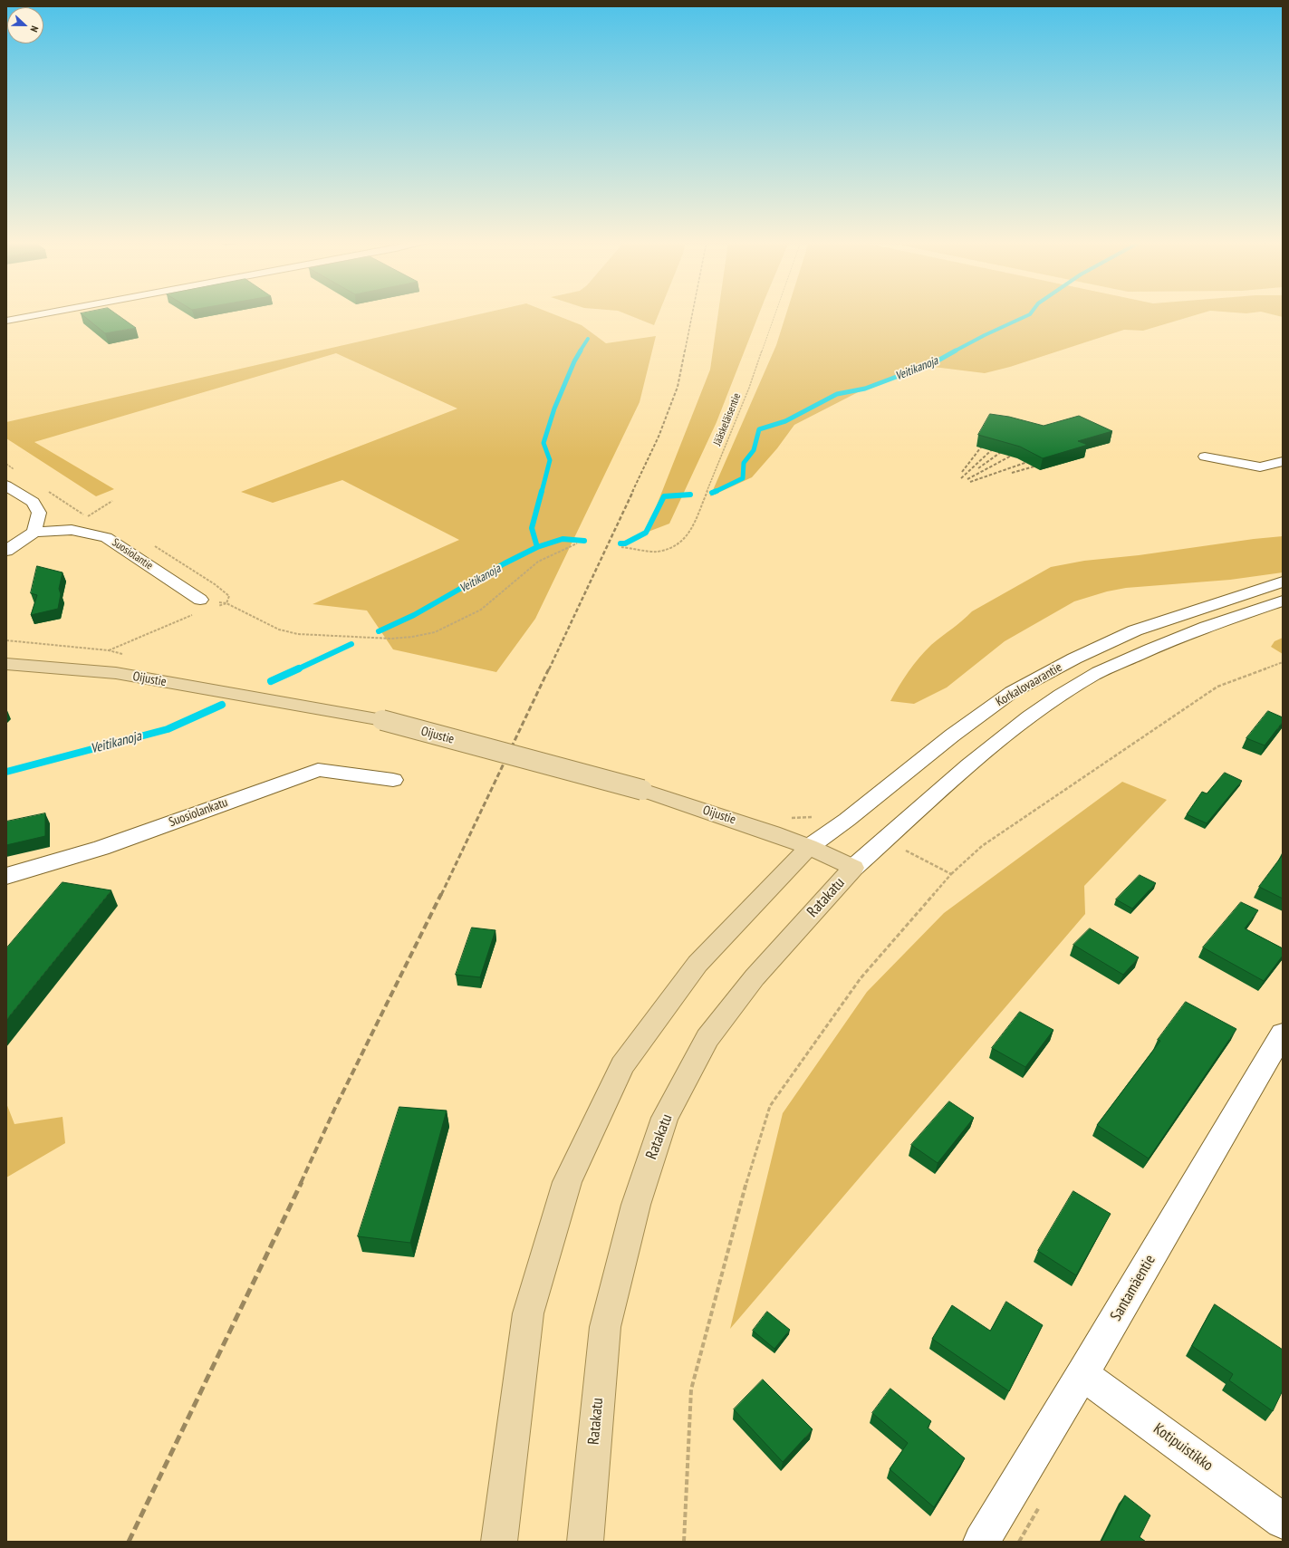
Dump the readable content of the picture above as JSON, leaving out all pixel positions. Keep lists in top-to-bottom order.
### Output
{
  "streets": {
    "main road": ["Oijustie", "Ratakatu"],
    "street": [
      "Suosiolantie",
      "Korkalovaarantie",
      "Suosiolankatu",
      "Santamäentie",
      "Kotipuistikko"
    ],
    "path": ["Jääskeläisentie"]
  },
  "crossings": [
    ["Oijustie", "Korkalovaarantie"],
    ["Oijustie", "Ratakatu"],
    ["Korkalovaarantie", "Ratakatu"],
    ["Santamäentie", "Kotipuistikko"]
  ],
  "water": ["Veitikanoja"],
  "north": "right"
}
